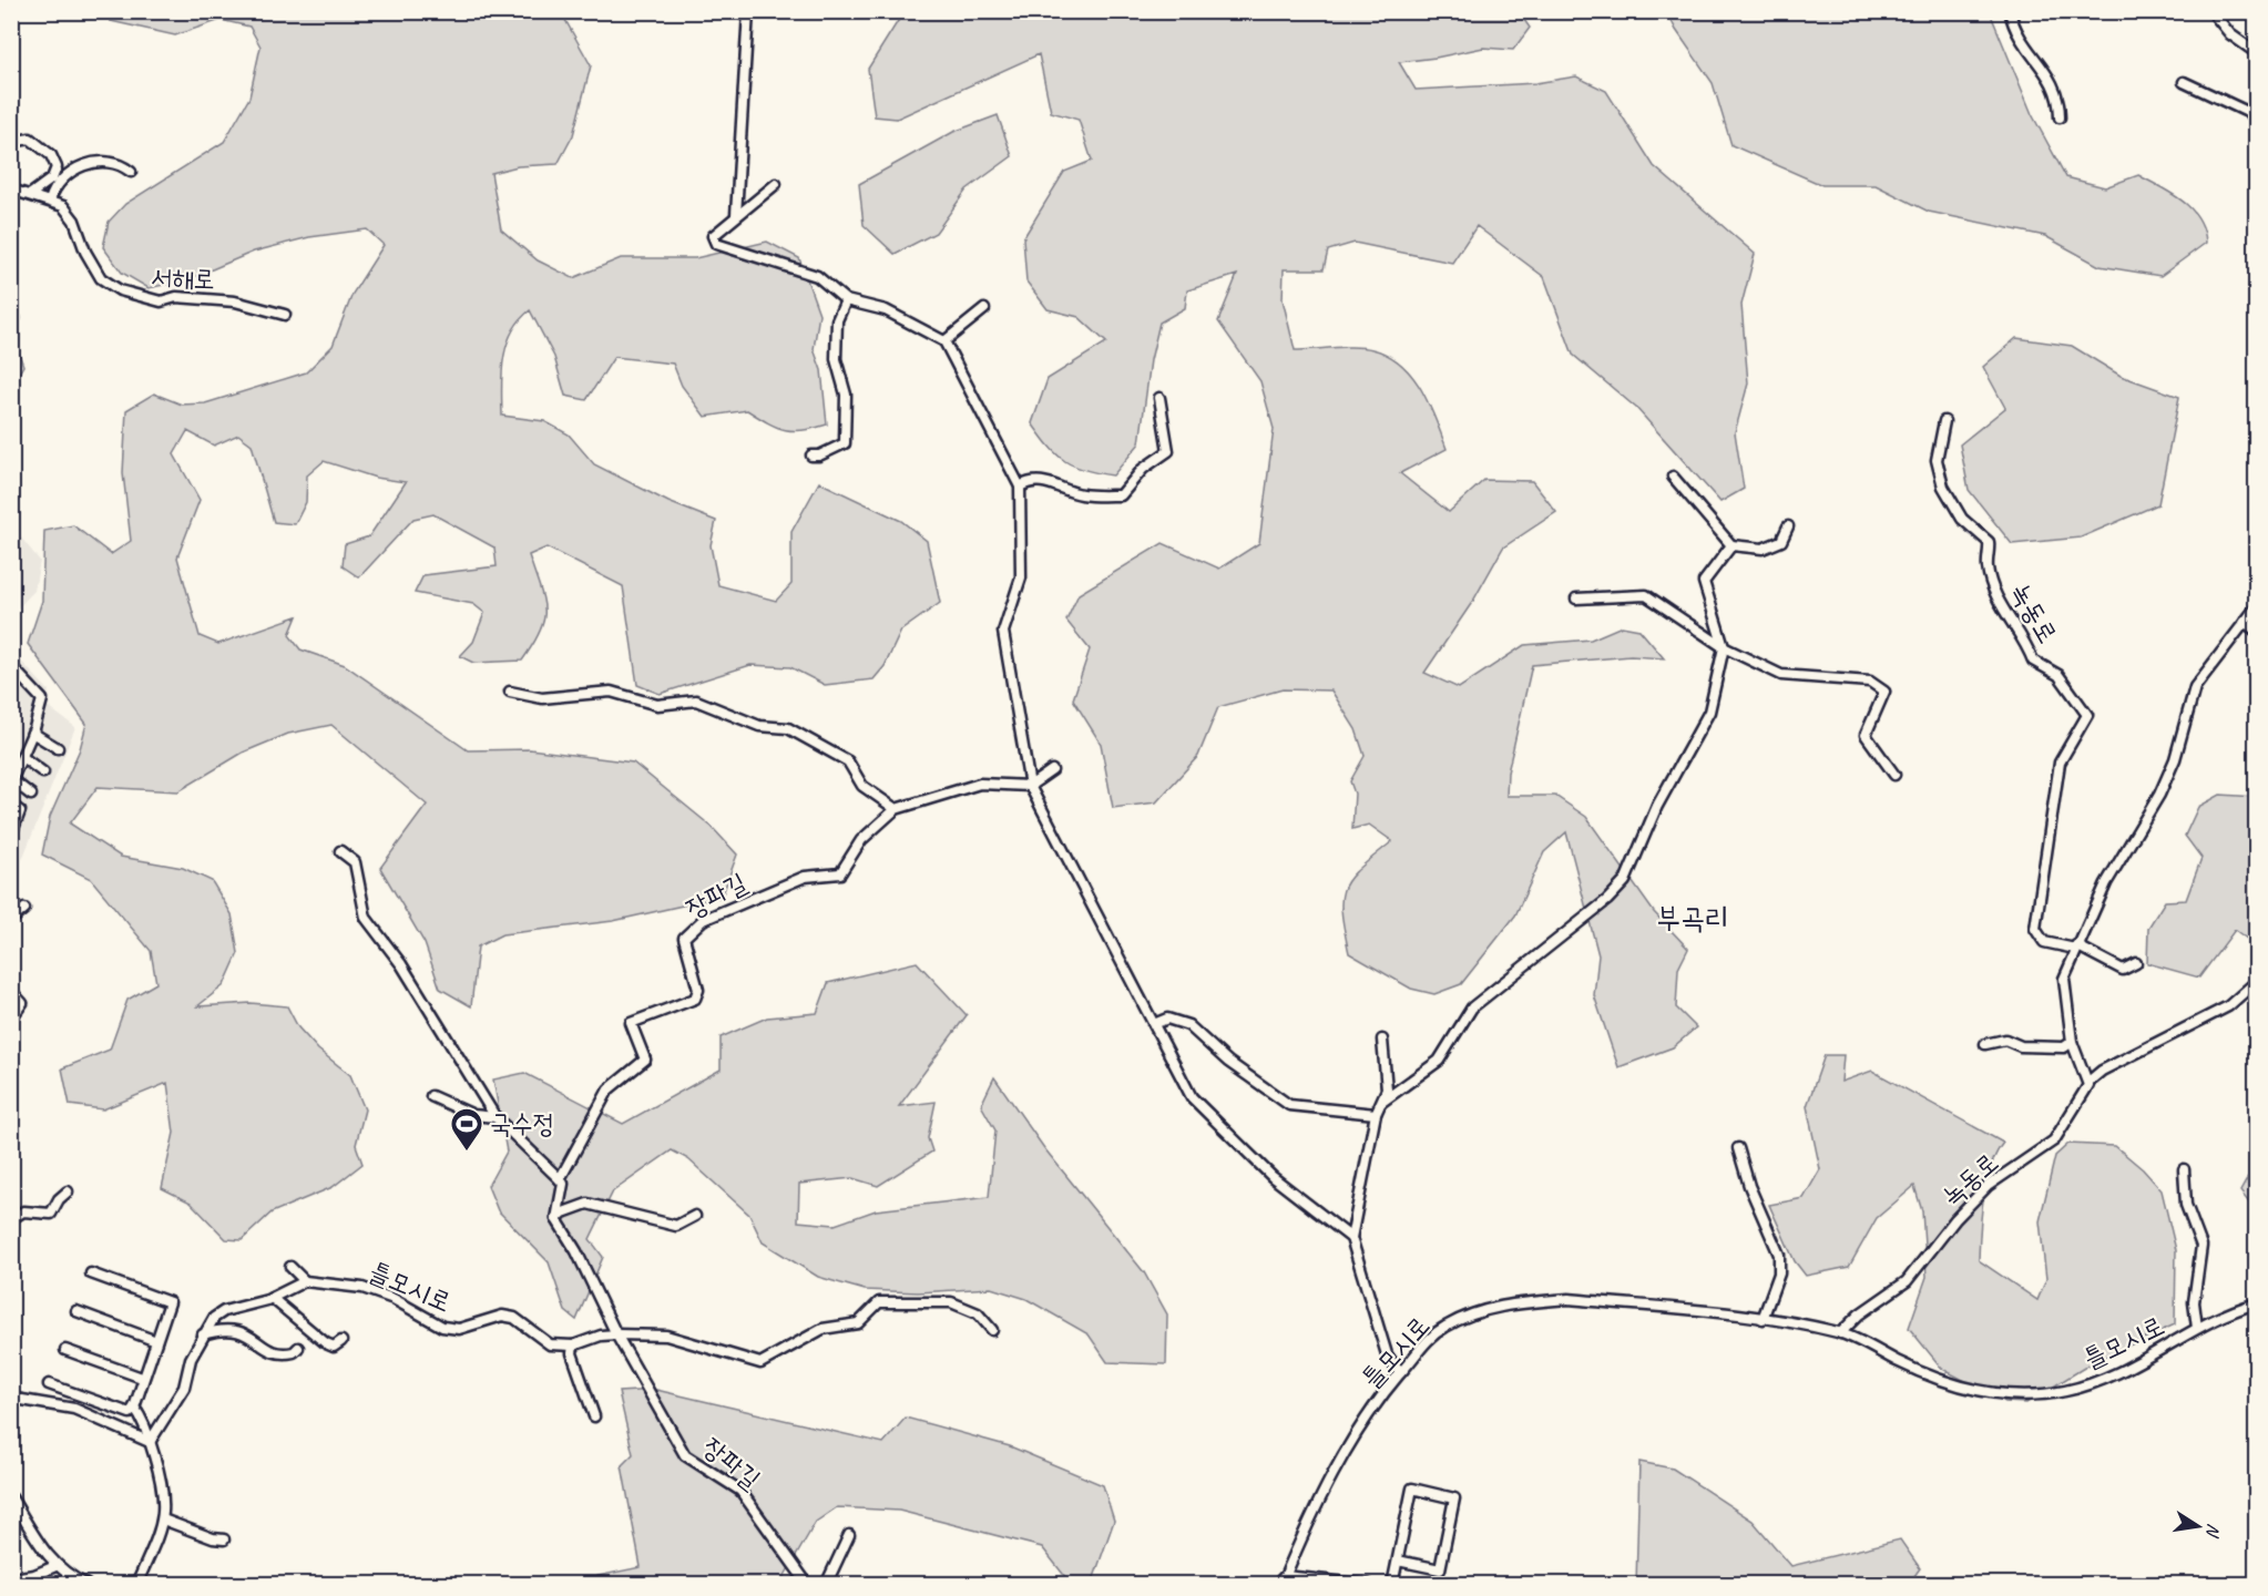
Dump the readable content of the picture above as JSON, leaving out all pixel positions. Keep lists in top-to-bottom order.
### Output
{
  "streets": {
    "street": [
      "서해로",
      "녹동로",
      "장파길",
      "틀모시로"
    ]
  },
  "crossings": [
    ["녹동로", "틀모시로"]
  ],
  "districts": ["부곡리"],
  "places": {
    "sports": ["국수정"]
  },
  "north": "right"
}
